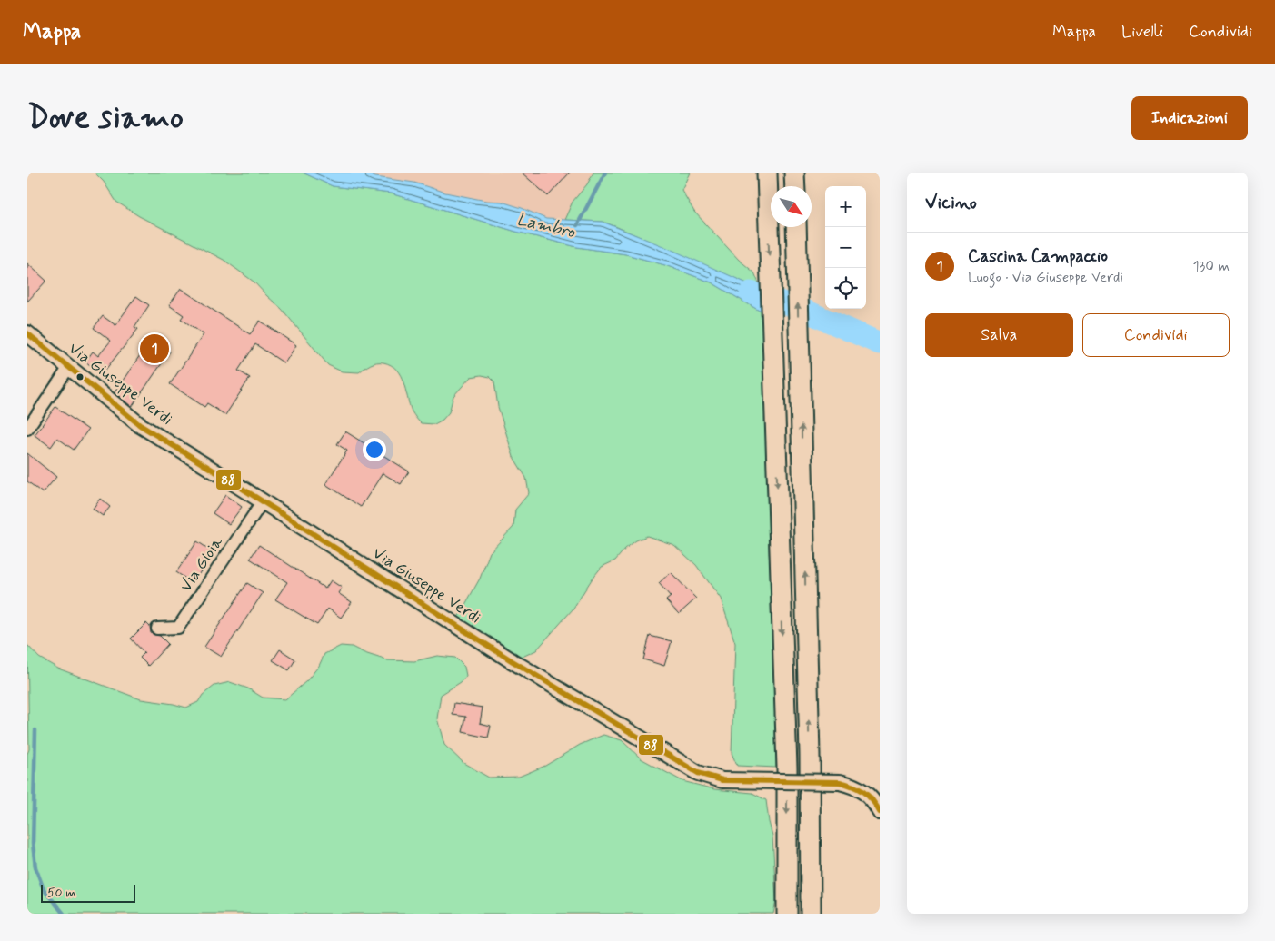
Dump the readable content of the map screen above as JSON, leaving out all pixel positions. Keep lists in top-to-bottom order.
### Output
{
  "streets": {
    "street": ["Via Giuseppe Verdi", "Via Gioia"]
  },
  "crossings": [
    ["Via Giuseppe Verdi", "Via Gioia"]
  ],
  "water": ["Lambro"],
  "lines": ["transit line 88"],
  "scale_bar": "50 m",
  "north": "bottom right",
  "page": {
    "header": "Mappa",
    "nav": ["Mappa", "Livelli", "Condividi"],
    "buttons": [
      "Indicazioni",
      ["Salva", "Condividi"]
    ],
    "title": "Dove siamo",
    "heading": "Vicino",
    "map_buttons": ["+", "−"],
    "list": [
      {
        "mark": "1",
        "name": "Cascina Campaccio",
        "note": "Luogo · Via Giuseppe Verdi",
        "value": "130 m"
      }
    ],
    "pins": "1",
    "scale": "50 m"
  }
}
